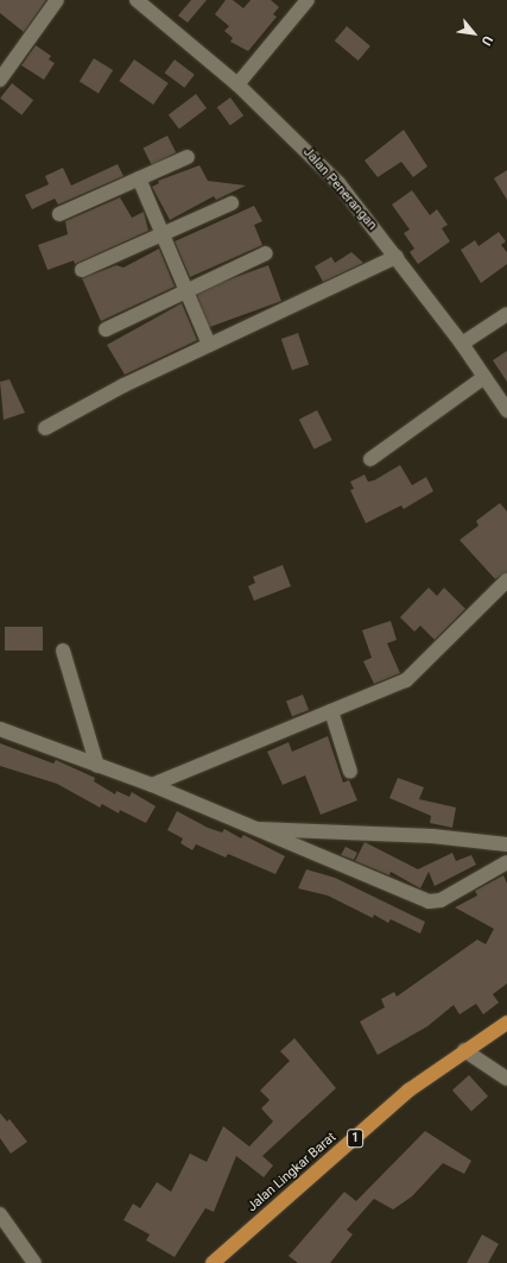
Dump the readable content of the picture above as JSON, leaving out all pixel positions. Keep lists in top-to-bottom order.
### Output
{
  "streets": {
    "highway": ["1", "Jalan Lingkar Barat"],
    "street": ["Jalan Penerangan"]
  },
  "north": "bottom right"
}
